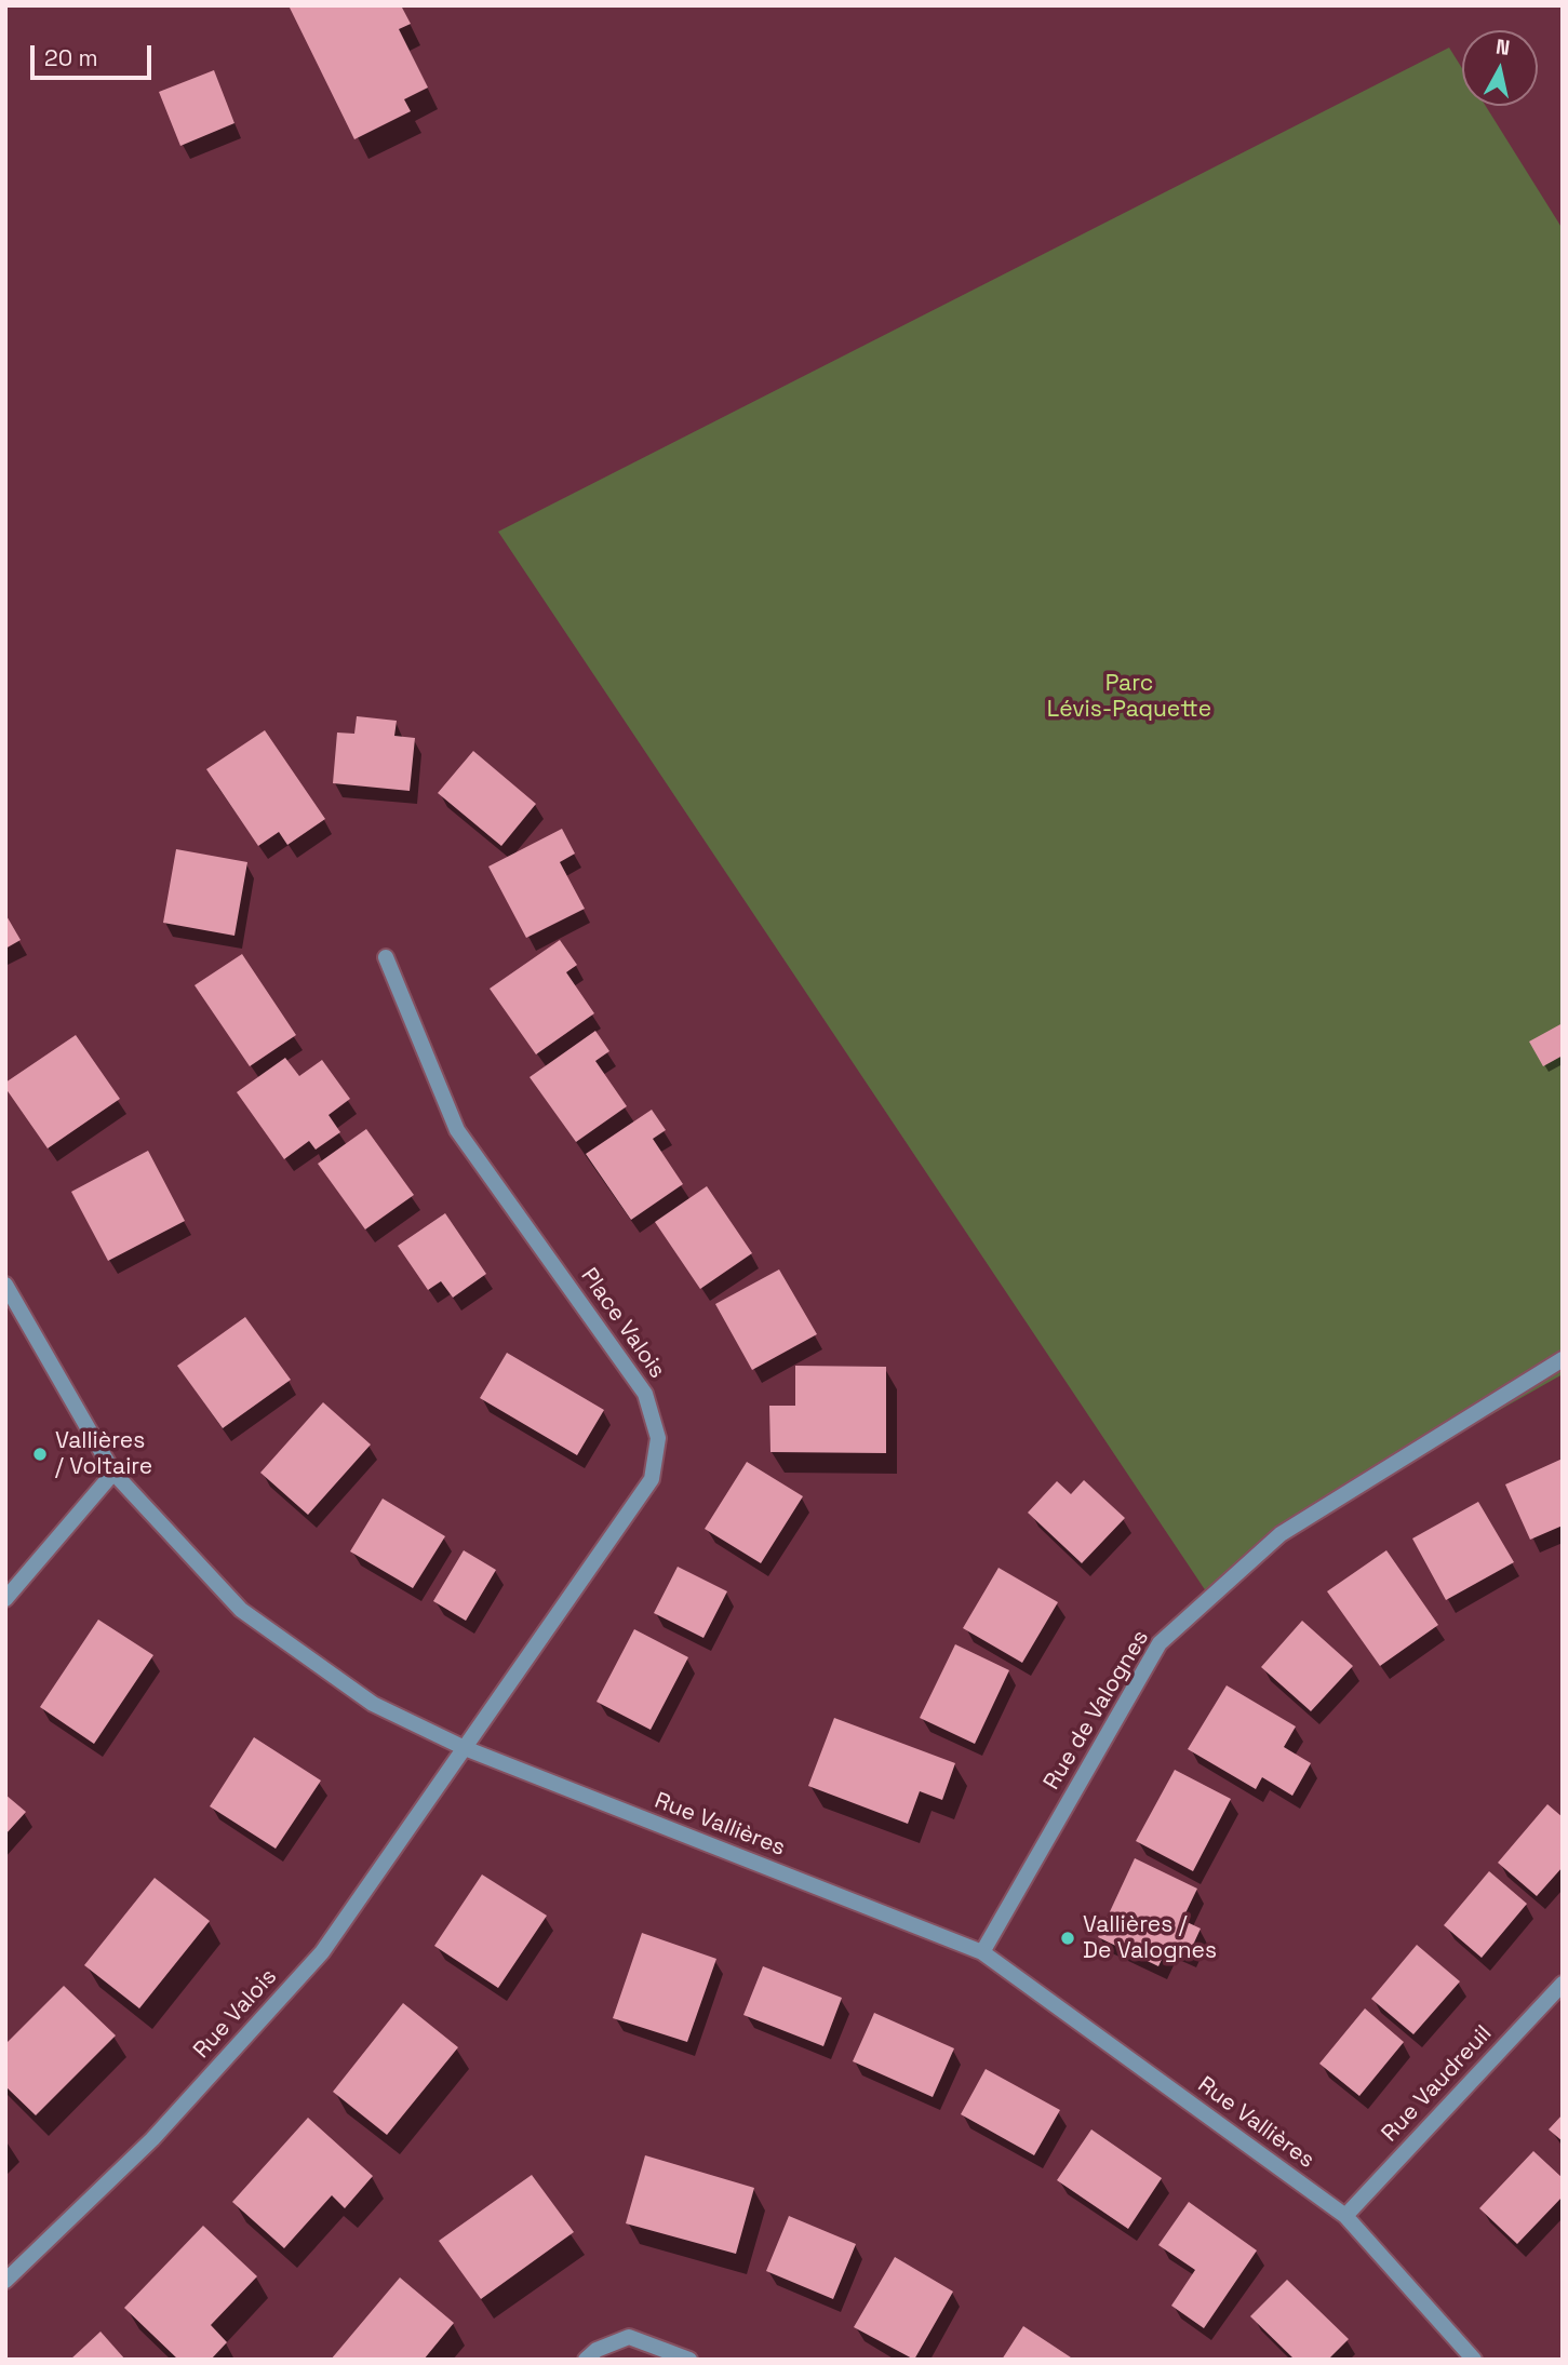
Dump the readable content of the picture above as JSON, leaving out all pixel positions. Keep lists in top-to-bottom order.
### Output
{
  "streets": {
    "street": [
      "Place Valois",
      "Rue de Valognes",
      "Rue Vallières",
      "Rue Valois",
      "Rue Vaudreuil"
    ]
  },
  "crossings": [
    ["Place Valois", "Rue Vallières"],
    ["Place Valois", "Rue Valois"],
    ["Rue de Valognes", "Rue Vallières"],
    ["Rue Vallières", "Rue Valois"],
    ["Rue Vallières", "Rue Vaudreuil"]
  ],
  "parks": ["Parc Lévis-Paquette"],
  "places": ["Vallières / Voltaire", "Vallières / De Valognes"],
  "scale_bar": "20 m",
  "north": "top"
}
